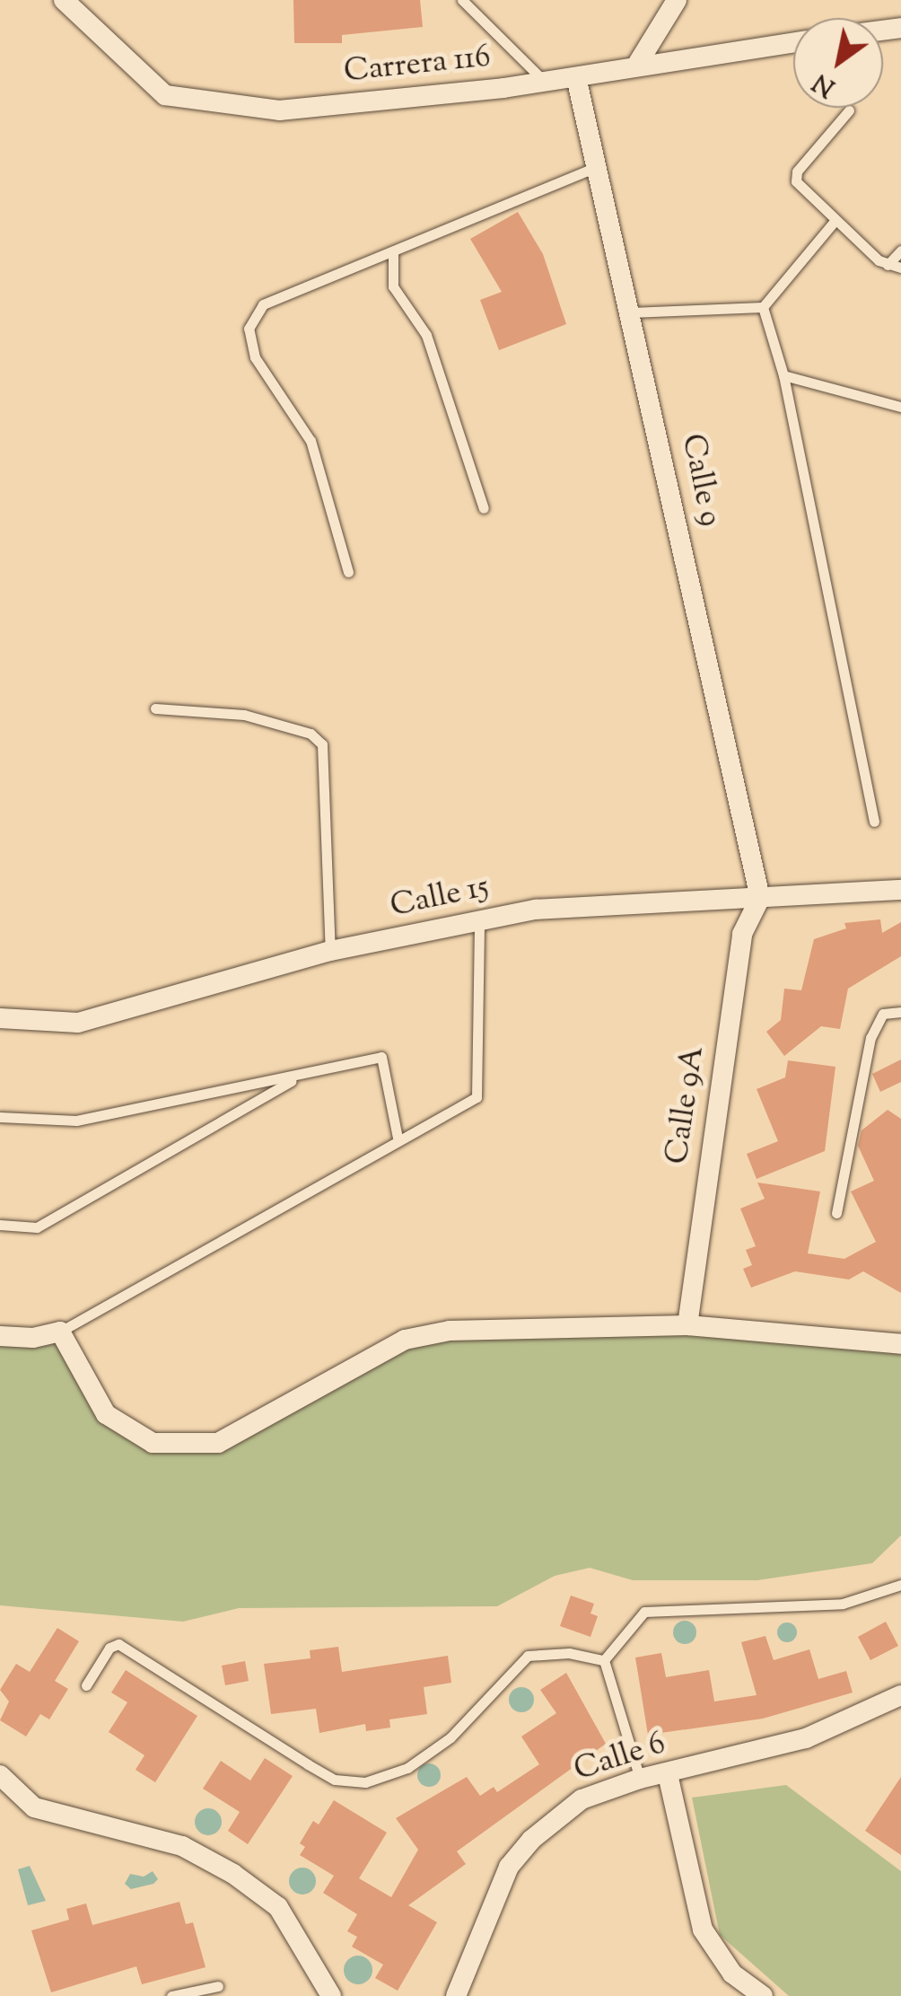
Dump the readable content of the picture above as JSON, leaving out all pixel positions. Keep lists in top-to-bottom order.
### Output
{
  "streets": {
    "street": [
      "Carrera 116",
      "Calle 9",
      "Calle 15",
      "Calle 9A",
      "Calle 6"
    ]
  },
  "crossings": [
    ["Carrera 116", "Calle 9"],
    ["Calle 9", "Calle 15"],
    ["Calle 9", "Calle 9A"],
    ["Calle 15", "Calle 9A"]
  ],
  "north": "bottom left"
}
